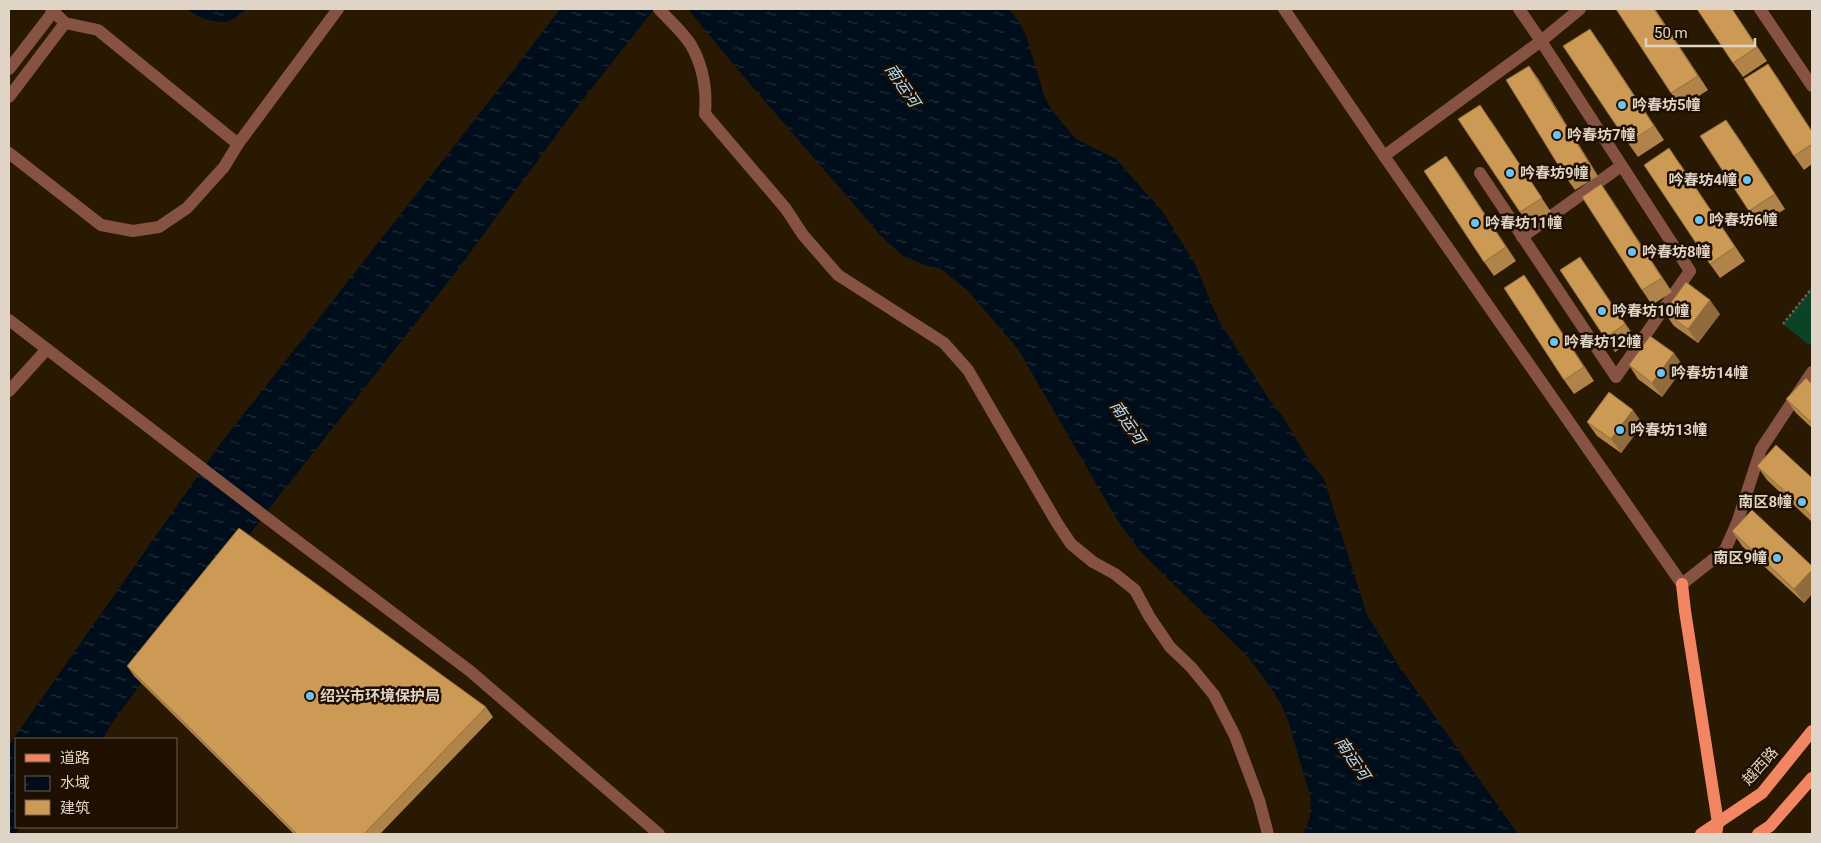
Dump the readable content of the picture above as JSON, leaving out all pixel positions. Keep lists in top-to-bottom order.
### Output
{
  "streets": {
    "main road": ["越西路"]
  },
  "water": ["南运河"],
  "places": [
    "吟春坊5幢",
    "吟春坊7幢",
    "吟春坊9幢",
    "吟春坊4幢",
    "吟春坊6幢",
    "吟春坊11幢",
    "吟春坊8幢",
    "吟春坊10幢",
    "吟春坊12幢",
    "吟春坊14幢",
    "吟春坊13幢",
    "南区8幢",
    "南区9幢",
    "绍兴市环境保护局"
  ],
  "legend": ["道路", "水域", "建筑"],
  "scale_bar": "50 m"
}
